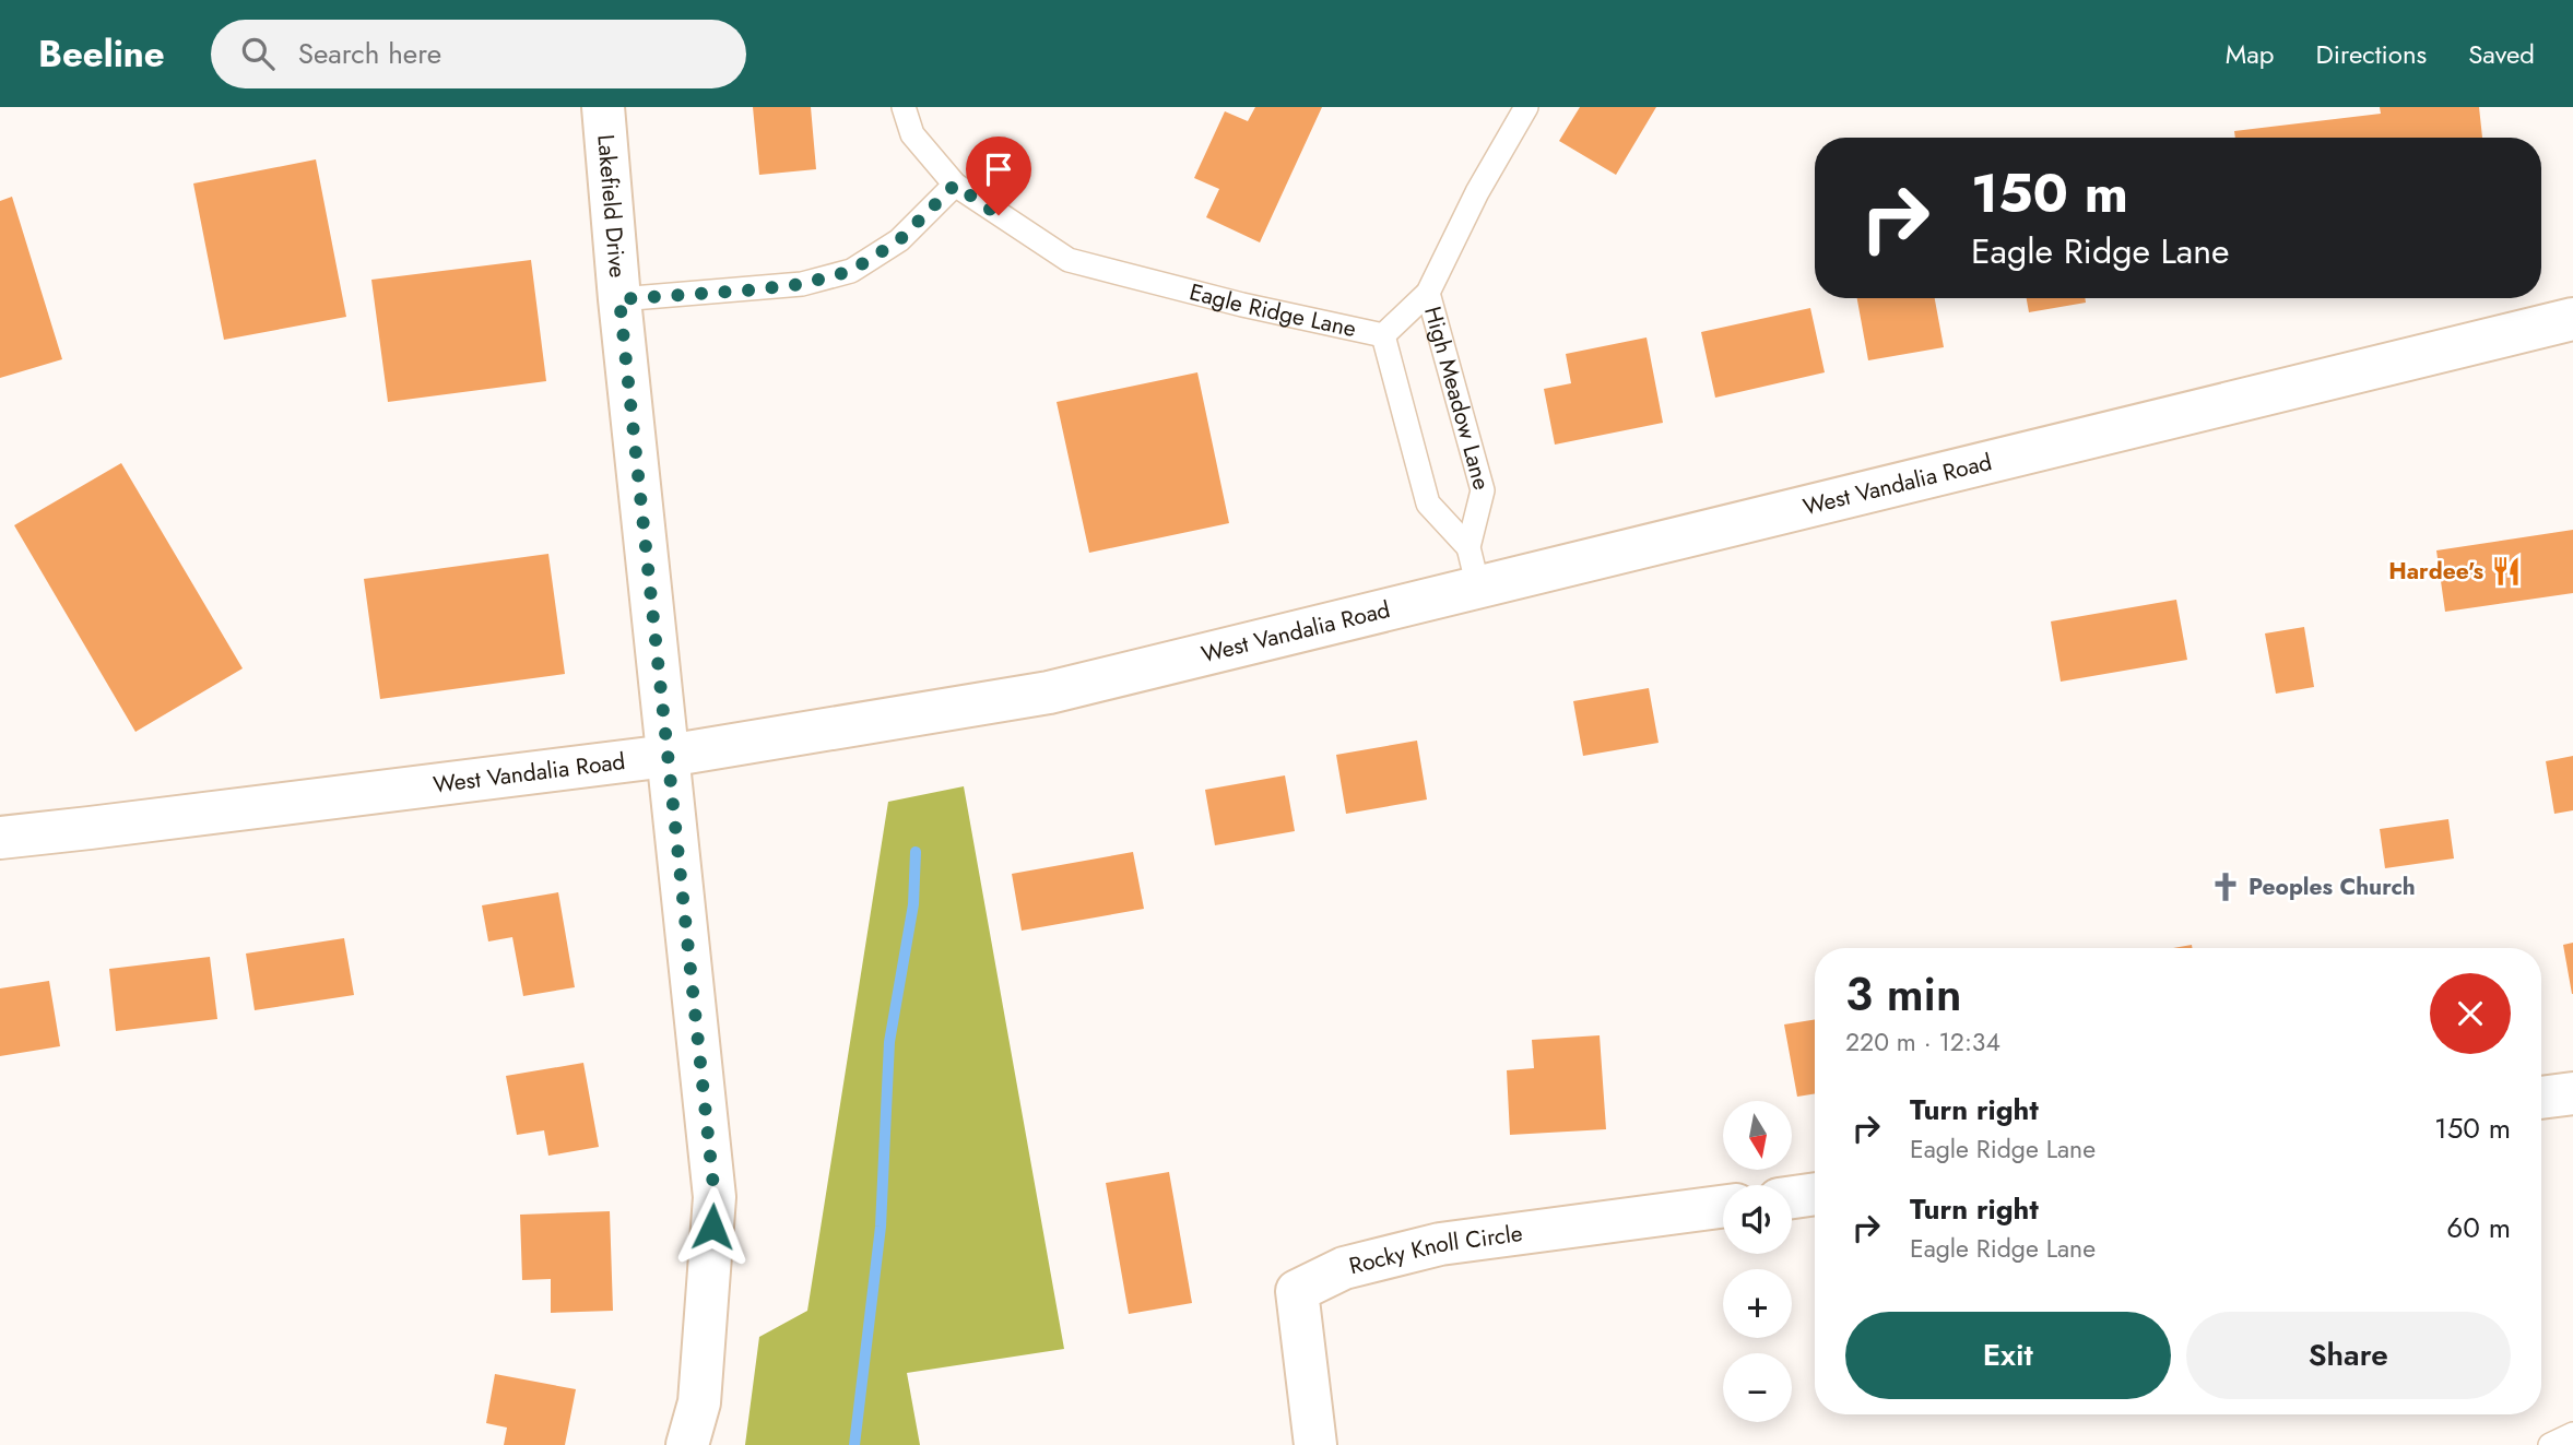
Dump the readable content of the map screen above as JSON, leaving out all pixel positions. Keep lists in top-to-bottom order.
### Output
{
  "streets": {
    "main road": ["Lakefield Drive", "West Vandalia Road", "Rocky Knoll Circle"],
    "lane": ["Eagle Ridge Lane", "High Meadow Lane"]
  },
  "crossings": [
    ["Lakefield Drive", "West Vandalia Road"],
    ["Eagle Ridge Lane", "High Meadow Lane"]
  ],
  "places": {
    "restaurant": ["Hardee's"],
    "church": ["Peoples Church"]
  },
  "north": "bottom",
  "page": {
    "header": "Beeline",
    "search": "Search here",
    "nav": ["Map", "Directions", "Saved"],
    "turn": ["150 m", "Eagle Ridge Lane"],
    "heading": ["3 min", "220 m · 12:34"],
    "list": [
      {
        "name": "Turn right",
        "note": "Eagle Ridge Lane",
        "value": "150 m"
      },
      {
        "name": "Turn right",
        "note": "Eagle Ridge Lane",
        "value": "60 m"
      }
    ],
    "map_buttons": ["+", "−"],
    "buttons": ["Exit", "Share"]
  }
}
